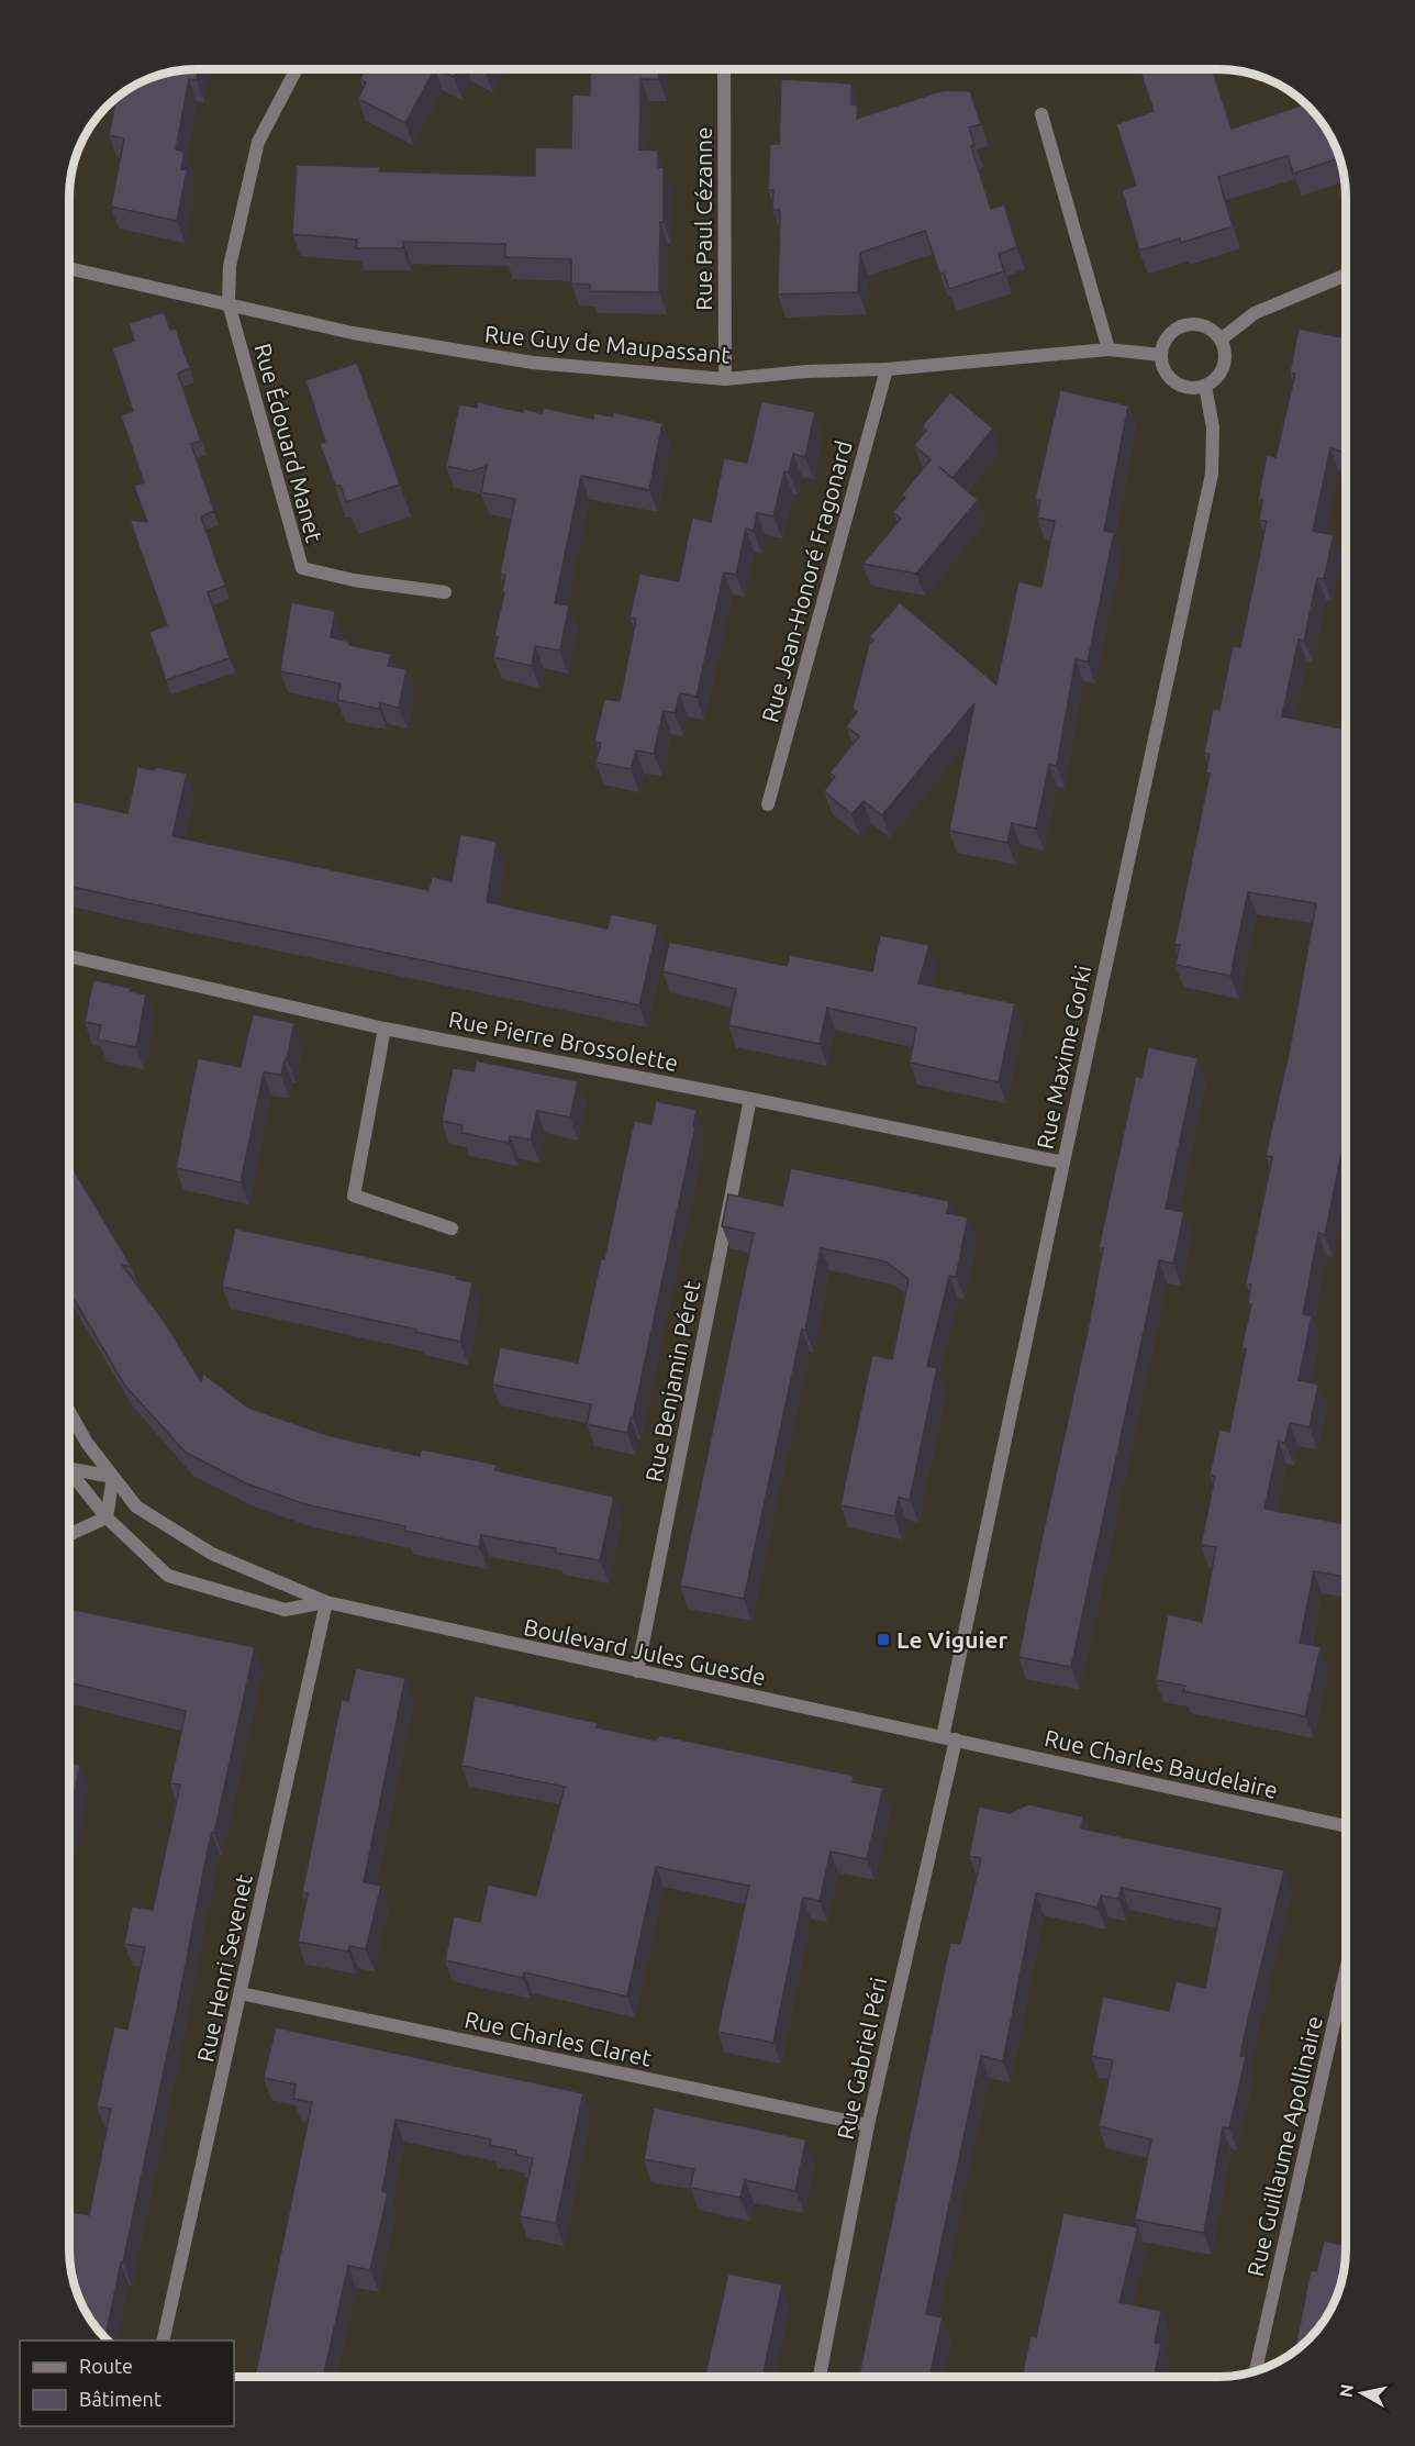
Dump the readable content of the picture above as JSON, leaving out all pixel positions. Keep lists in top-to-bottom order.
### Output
{
  "streets": {
    "street": [
      "Rue Paul Cézanne",
      "Rue Guy de Maupassant",
      "Rue Édouard Manet",
      "Rue Jean-Honoré Fragonard",
      "Rue Pierre Brossolette",
      "Rue Maxime Gorki",
      "Rue Benjamin Péret",
      "Boulevard Jules Guesde",
      "Rue Charles Baudelaire",
      "Rue Henri Sevenet",
      "Rue Charles Claret",
      "Rue Gabriel Péri",
      "Rue Guillaume Apollinaire"
    ]
  },
  "crossings": [
    ["Rue Paul Cézanne", "Rue Guy de Maupassant"],
    ["Rue Guy de Maupassant", "Rue Édouard Manet"],
    ["Rue Guy de Maupassant", "Rue Jean-Honoré Fragonard"],
    ["Rue Guy de Maupassant", "Rue Maxime Gorki"],
    ["Rue Pierre Brossolette", "Rue Maxime Gorki"],
    ["Rue Pierre Brossolette", "Rue Benjamin Péret"],
    ["Rue Maxime Gorki", "Boulevard Jules Guesde"],
    ["Rue Maxime Gorki", "Rue Charles Baudelaire"],
    ["Rue Maxime Gorki", "Rue Gabriel Péri"],
    ["Rue Benjamin Péret", "Boulevard Jules Guesde"],
    ["Boulevard Jules Guesde", "Rue Charles Baudelaire"],
    ["Boulevard Jules Guesde", "Rue Henri Sevenet"],
    ["Boulevard Jules Guesde", "Rue Gabriel Péri"],
    ["Rue Charles Baudelaire", "Rue Gabriel Péri"],
    ["Rue Henri Sevenet", "Rue Charles Claret"],
    ["Rue Charles Claret", "Rue Gabriel Péri"]
  ],
  "places": {
    "transit": ["Le Viguier"]
  },
  "legend": ["Route", "Bâtiment"],
  "north": "left"
}
